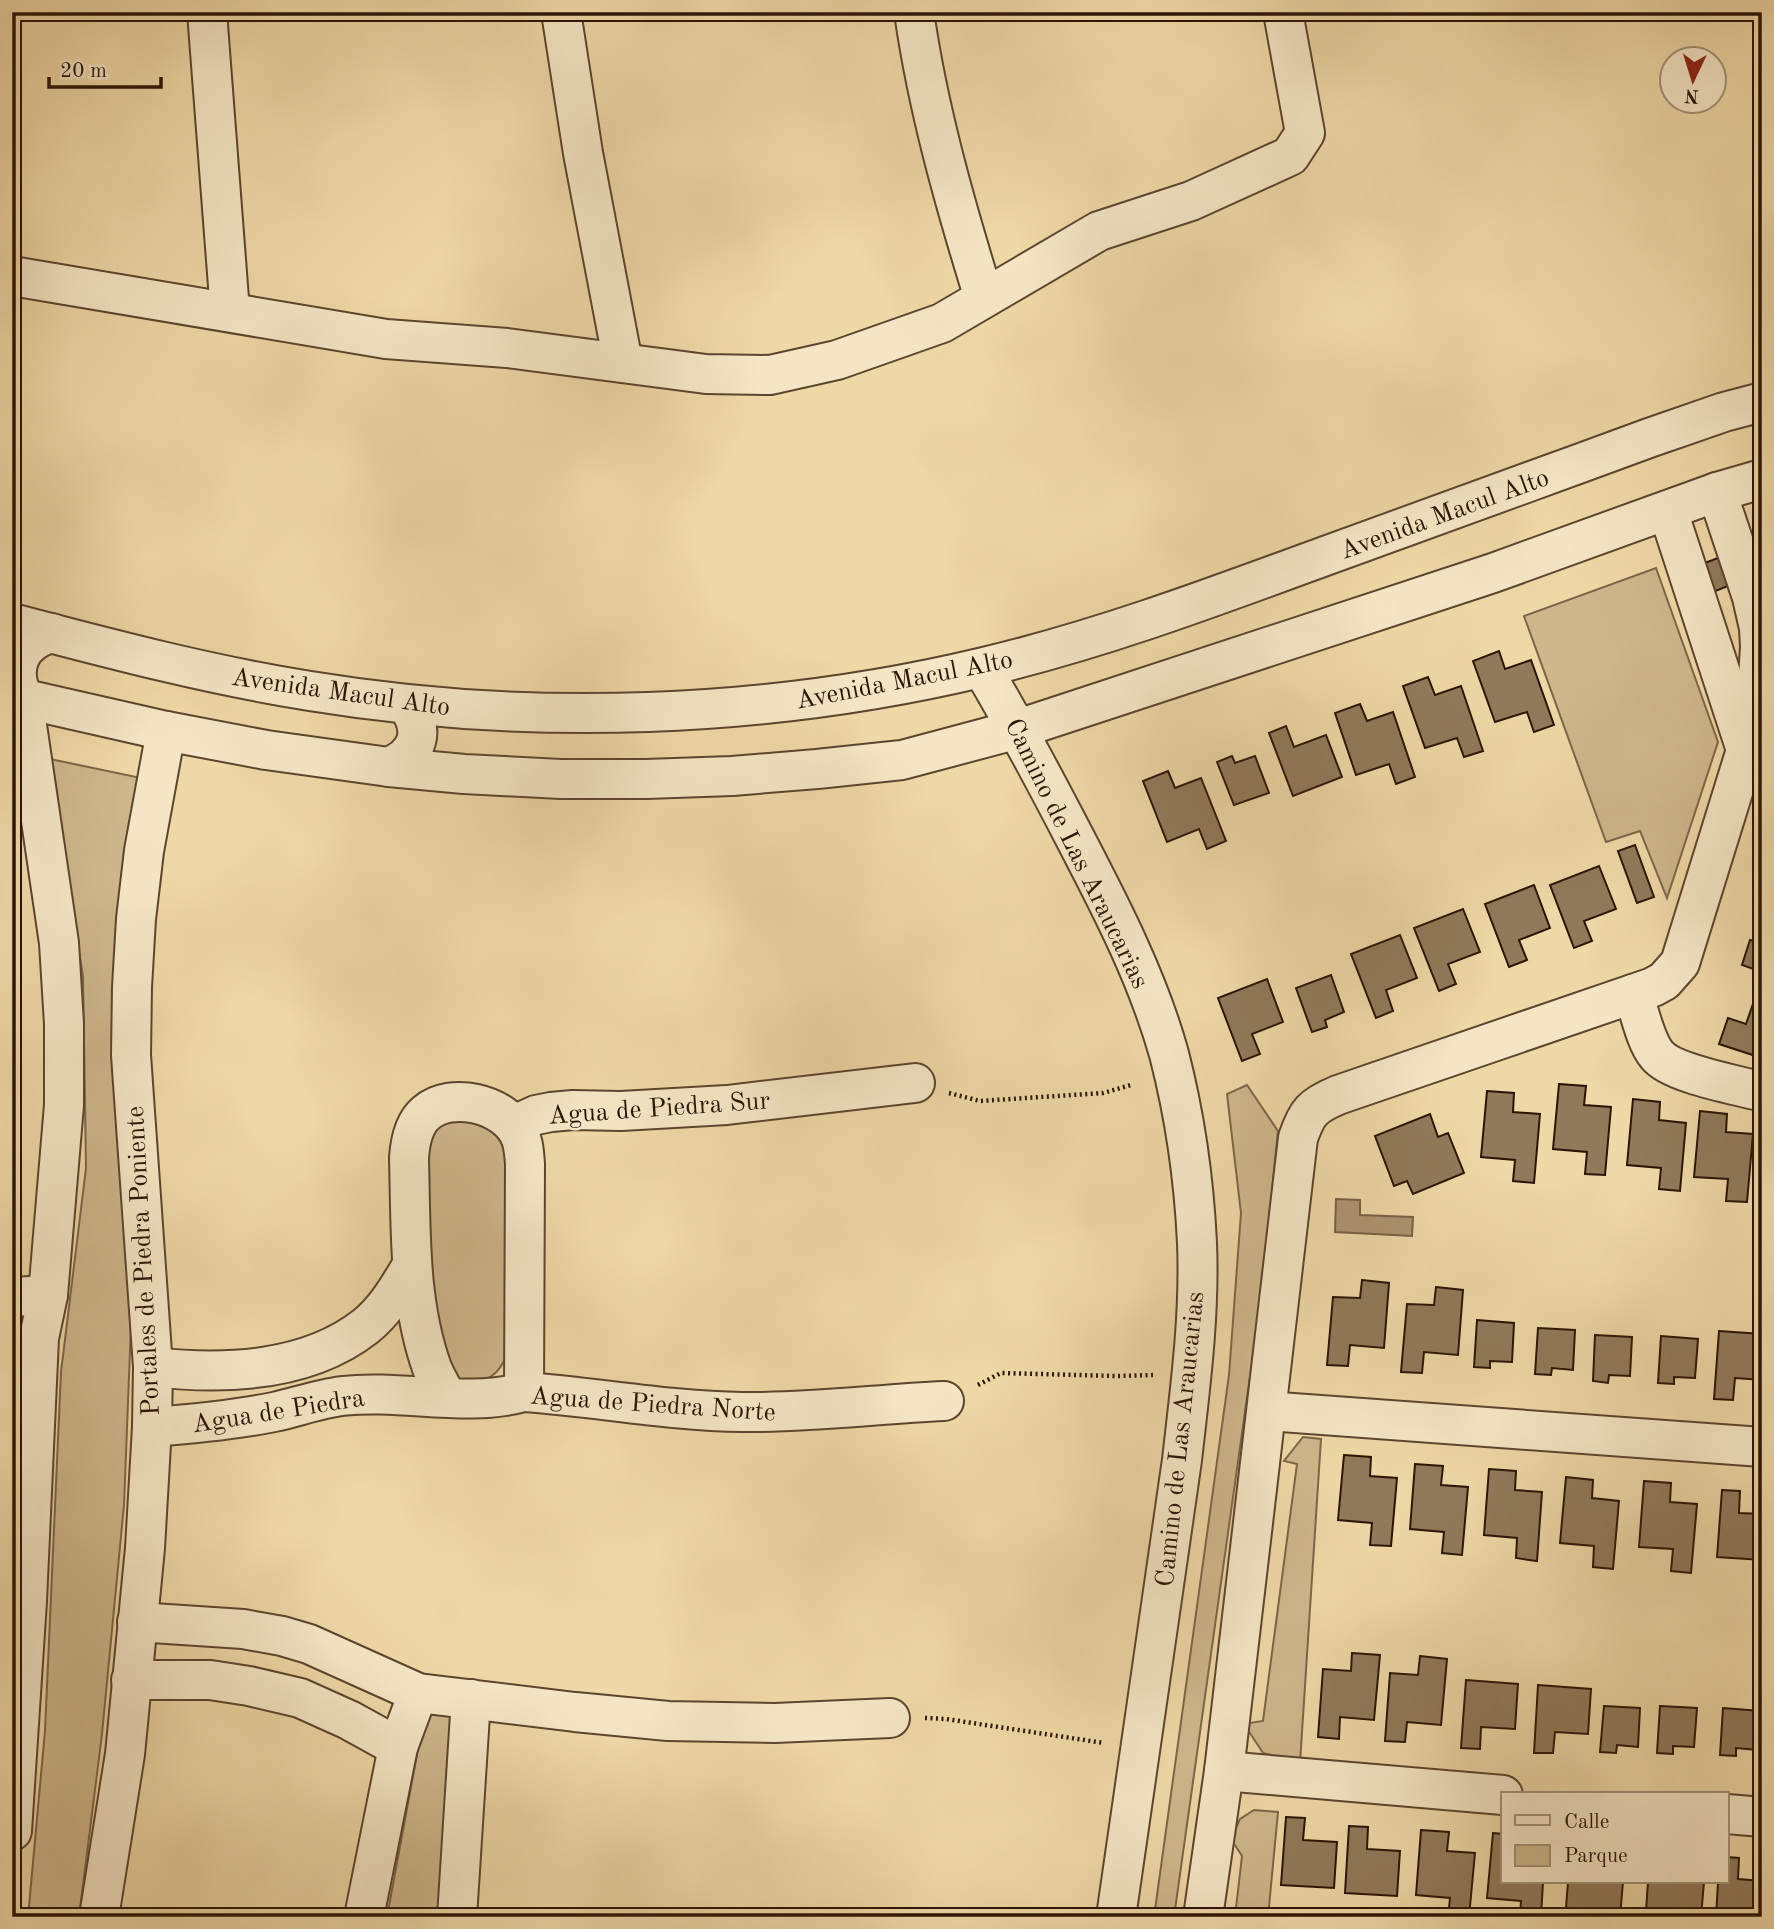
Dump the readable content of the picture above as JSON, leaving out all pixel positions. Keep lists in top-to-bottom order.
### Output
{
  "streets": {
    "street": [
      "Avenida Macul Alto",
      "Camino de Las Araucarias",
      "Agua de Piedra Sur",
      "Portales de Piedra Poniente",
      "Agua de Piedra Norte",
      "Agua de Piedra"
    ]
  },
  "crossings": [
    ["Avenida Macul Alto", "Camino de Las Araucarias"],
    ["Agua de Piedra Sur", "Agua de Piedra"],
    ["Portales de Piedra Poniente", "Agua de Piedra"],
    ["Agua de Piedra Norte", "Agua de Piedra"]
  ],
  "legend": ["Calle", "Parque"],
  "scale_bar": "20 m",
  "north": "bottom"
}
